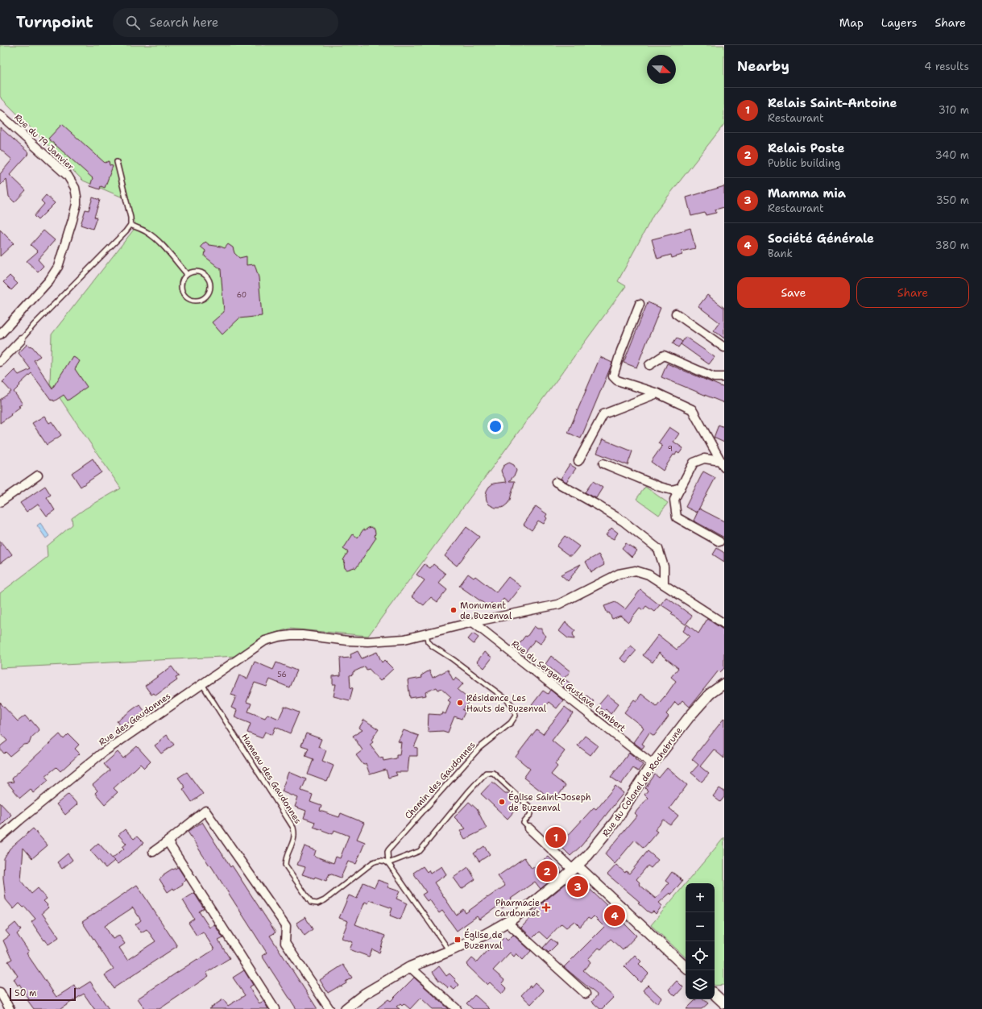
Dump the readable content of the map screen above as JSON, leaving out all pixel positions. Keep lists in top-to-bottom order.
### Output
{
  "streets": {
    "street": [
      "Rue du 19 Janvier",
      "Rue du Sergent Gustave Lambert",
      "Rue des Gaudonnes",
      "Rue du Colonel de Rochebrune"
    ],
    "lane": ["Hameau des Gaudonnes", "Chemin des Gaudonnes"]
  },
  "crossings": [
    ["Rue du Sergent Gustave Lambert", "Rue des Gaudonnes"],
    ["Rue du Sergent Gustave Lambert", "Rue du Colonel de Rochebrune"],
    ["Rue des Gaudonnes", "Hameau des Gaudonnes"],
    ["Rue des Gaudonnes", "Chemin des Gaudonnes"],
    ["Hameau des Gaudonnes", "Chemin des Gaudonnes"]
  ],
  "places": {
    "other": ["Monument de Buzenval", "Résidence Les Hauts de Buzenval", "Église Saint-Joseph de Buzenval"],
    "health": ["Pharmacie Cardonnet"],
    "transit": ["Église de Buzenval"]
  },
  "house_numbers": ["60", "9", "56"],
  "scale_bar": "50 m",
  "north": "right",
  "page": {
    "header": "Turnpoint",
    "search": "Search here",
    "nav": ["Map", "Layers", "Share"],
    "heading": ["Nearby", "4 results"],
    "list": [
      {
        "mark": "1",
        "name": "Relais Saint-Antoine",
        "note": "Restaurant",
        "value": "310 m"
      },
      {
        "mark": "2",
        "name": "Relais Poste",
        "note": "Public building",
        "value": "340 m"
      },
      {
        "mark": "3",
        "name": "Mamma mia",
        "note": "Restaurant",
        "value": "350 m"
      },
      {
        "mark": "4",
        "name": "Société Générale",
        "note": "Bank",
        "value": "380 m"
      }
    ],
    "buttons": ["Save", "Share"],
    "pins": [
      "1",
      "2",
      "3",
      "4"
    ],
    "map_buttons": ["+", "−"],
    "scale": "50 m"
  }
}
